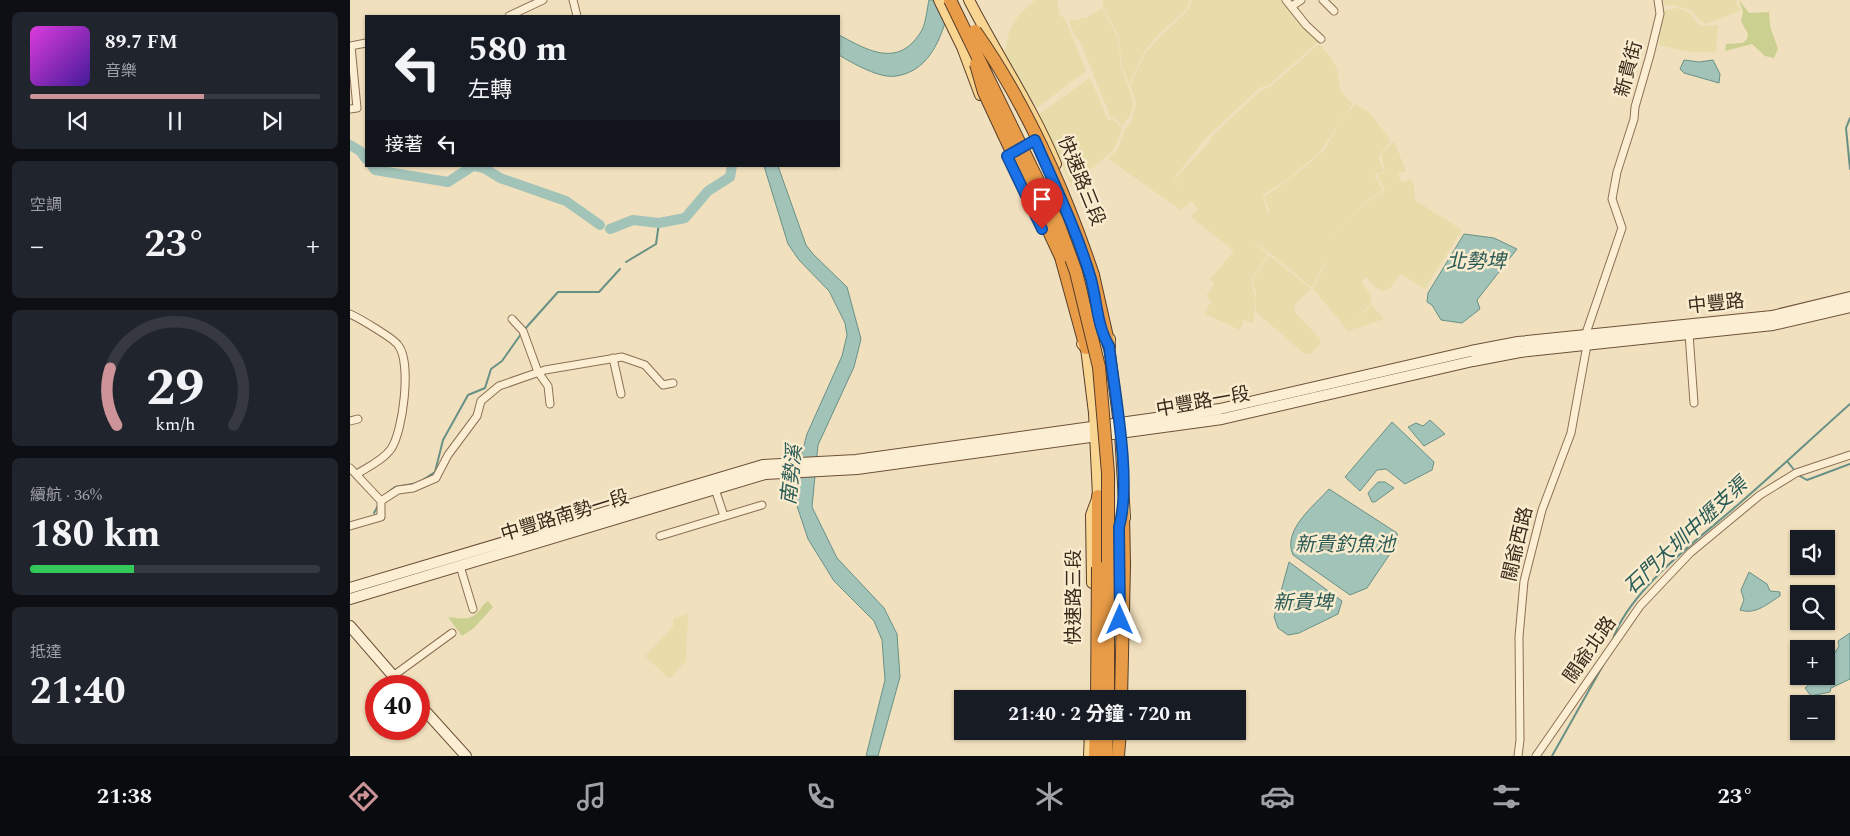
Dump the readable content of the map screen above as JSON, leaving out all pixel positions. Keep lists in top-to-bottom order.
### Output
{
  "streets": {
    "main road": [
      "快速路三段",
      "中豐路",
      "中豐路一段",
      "中豐路南勢一段"
    ],
    "street": ["新貴街", "關爺西路", "關爺北路"]
  },
  "crossings": [
    ["新貴街", "關爺西路"],
    ["快速路三段", "中豐路一段"],
    ["中豐路", "中豐路一段"],
    ["中豐路", "關爺西路"],
    ["中豐路一段", "中豐路南勢一段"],
    ["中豐路一段", "關爺西路"]
  ],
  "water": [
    "北勢埤",
    "南勢溪",
    "石門大圳中壢支渠",
    "新貴釣魚池",
    "新貴埤"
  ],
  "page": {
    "turn": ["580 m", "左轉"],
    "song": ["89.7 FM", "音樂"],
    "then": "接著",
    "tile": [
      "空調",
      ["續航 · 36%", "180 km"],
      ["抵達", "21:40"]
    ],
    "heat": ["−", "23°", "+"],
    "map_buttons": ["+", "−"],
    "limit": "40",
    "trip": "21:40 · 2 分鐘 · 720 m",
    "tabs": ["21:38", "23°"],
    "gauge": ["29", "km/h"]
  }
}
